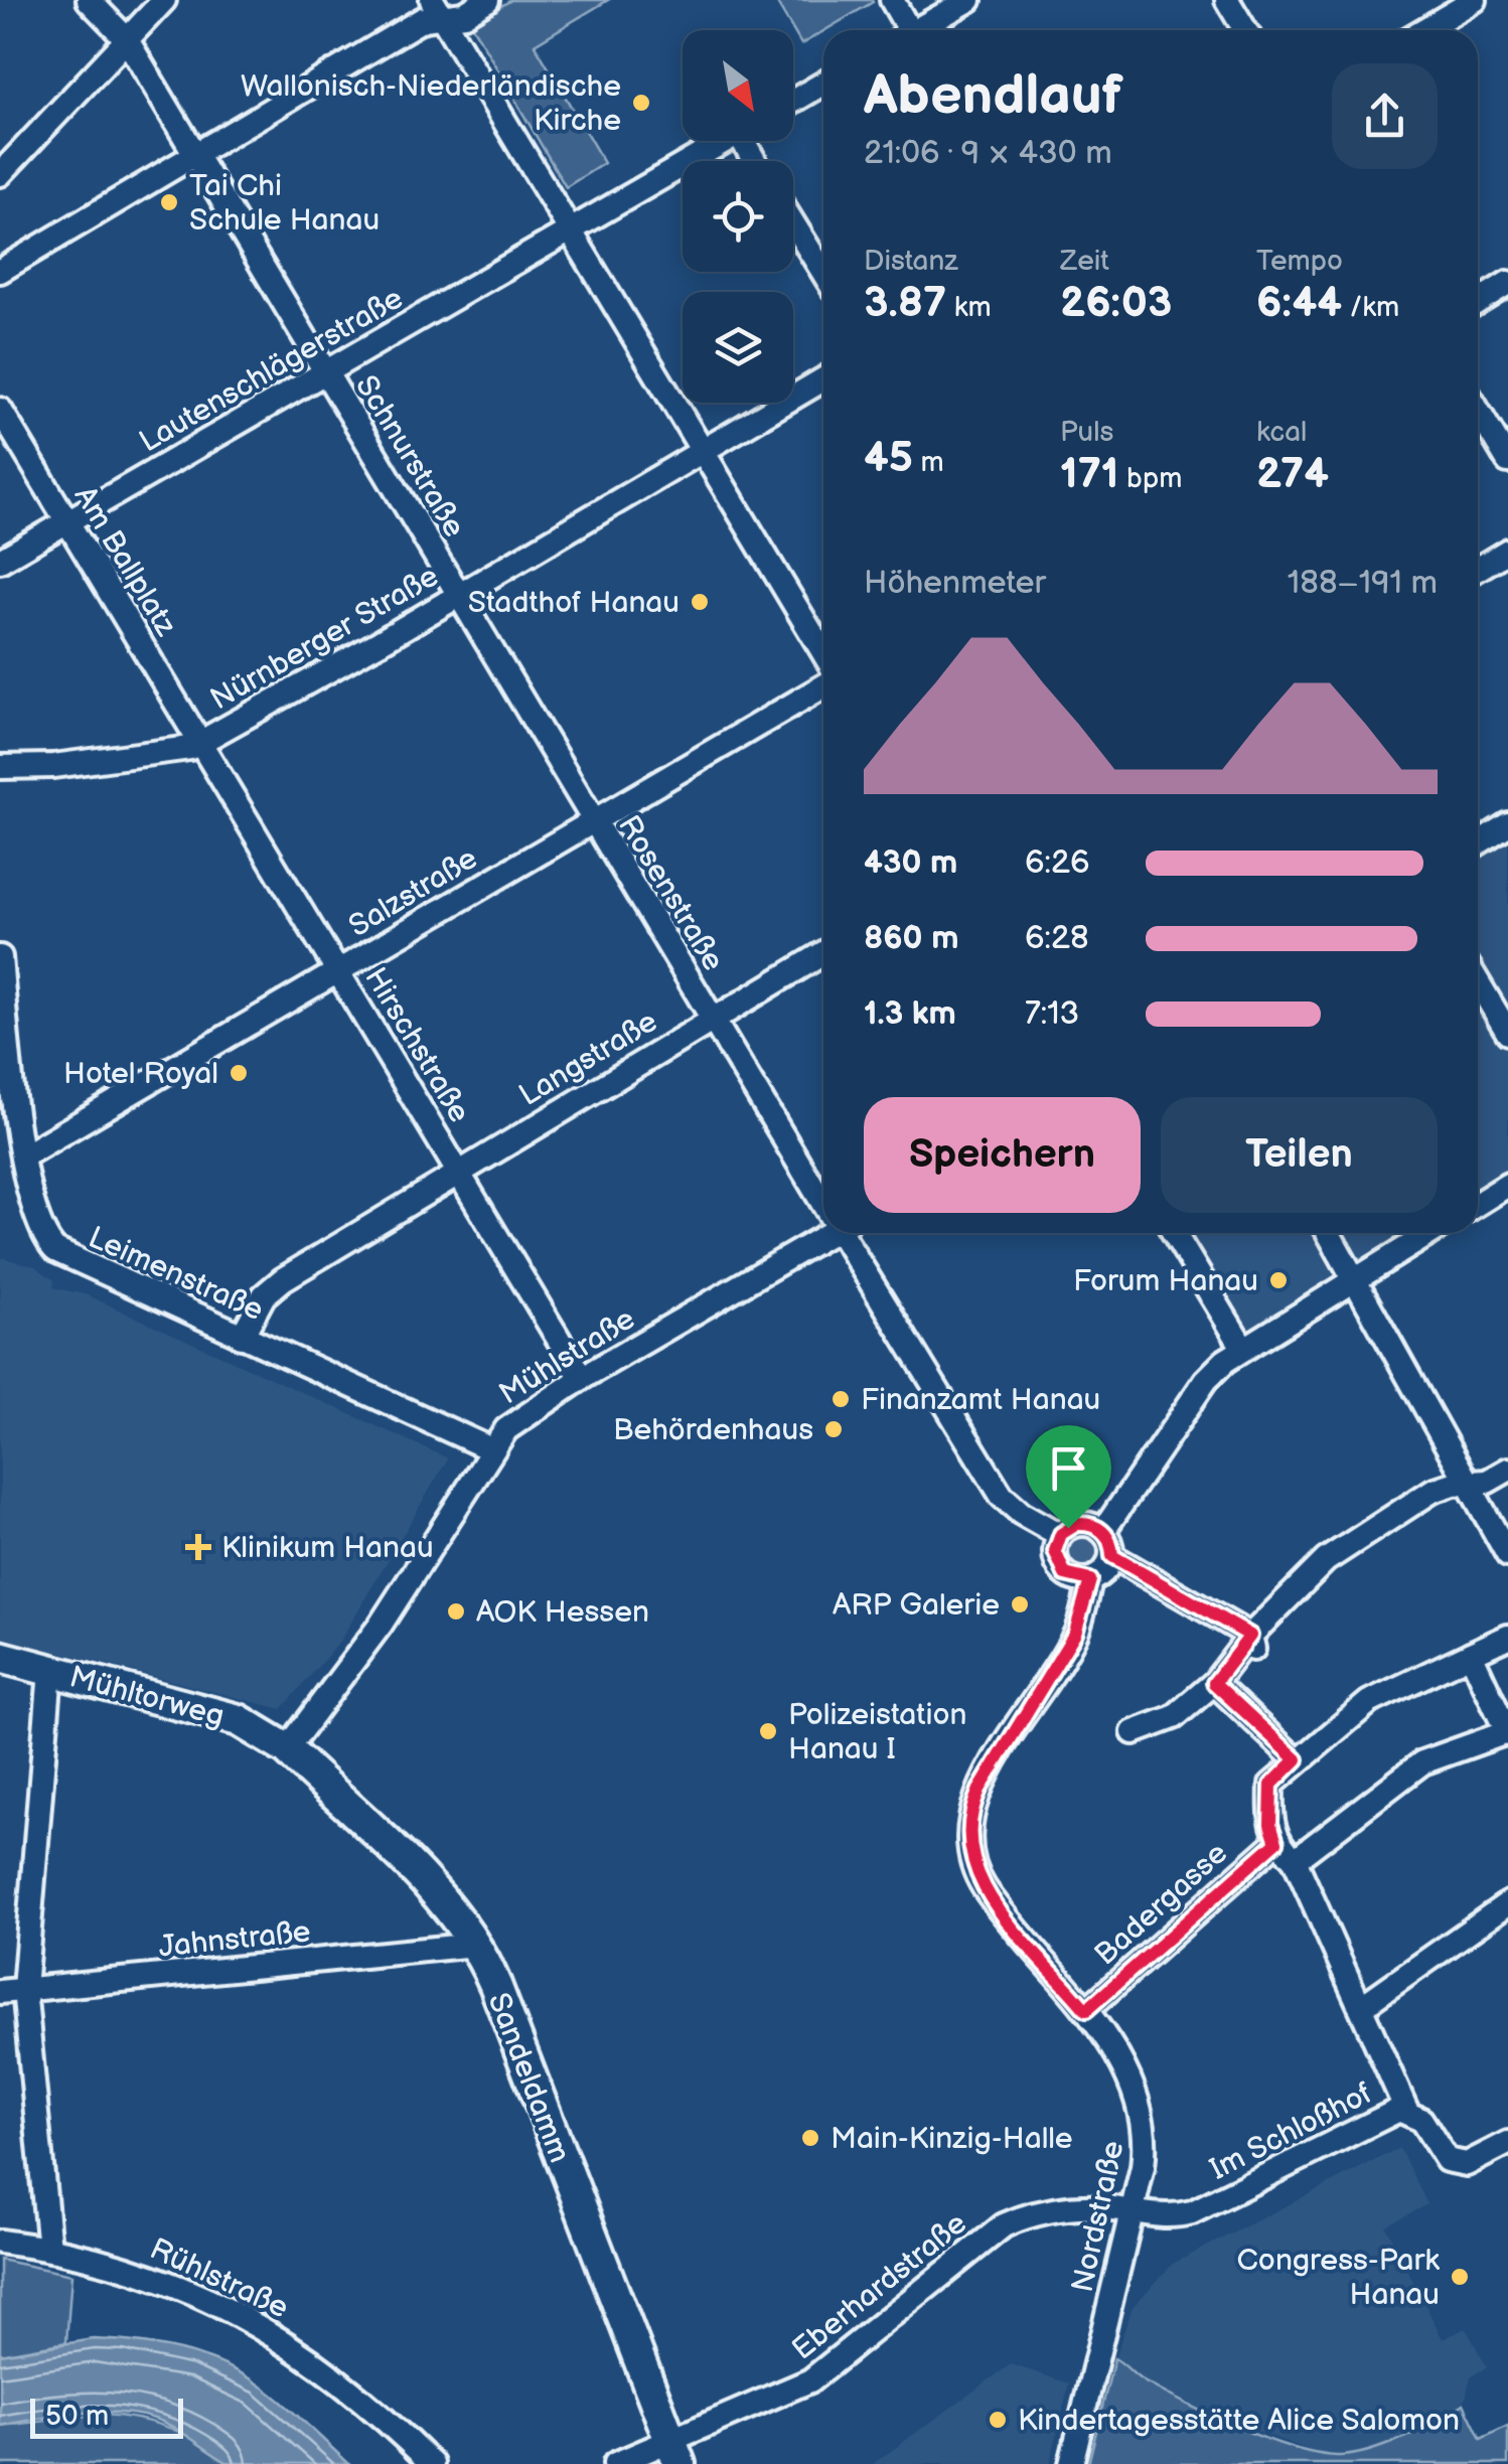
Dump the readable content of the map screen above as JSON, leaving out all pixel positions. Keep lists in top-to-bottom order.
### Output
{
  "streets": {
    "street": [
      "Lautenschlägerstraße",
      "Schnurstraße",
      "Am Ballplatz",
      "Nürnberger Straße",
      "Salzstraße",
      "Rosenstraße",
      "Hirschstraße",
      "Langstraße",
      "Leimenstraße",
      "Mühlstraße",
      "Mühltorweg",
      "Badergasse",
      "Jahnstraße",
      "Sandeldamm",
      "Im Schloßhof",
      "Nordstraße",
      "Rühlstraße",
      "Eberhardstraße"
    ]
  },
  "crossings": [
    ["Lautenschlägerstraße", "Schnurstraße"],
    ["Lautenschlägerstraße", "Am Ballplatz"],
    ["Schnurstraße", "Nürnberger Straße"],
    ["Schnurstraße", "Rosenstraße"],
    ["Am Ballplatz", "Nürnberger Straße"],
    ["Am Ballplatz", "Hirschstraße"],
    ["Nürnberger Straße", "Rosenstraße"],
    ["Nürnberger Straße", "Hirschstraße"],
    ["Salzstraße", "Rosenstraße"],
    ["Salzstraße", "Hirschstraße"],
    ["Salzstraße", "Leimenstraße"],
    ["Rosenstraße", "Langstraße"],
    ["Rosenstraße", "Nordstraße"],
    ["Hirschstraße", "Langstraße"],
    ["Hirschstraße", "Mühlstraße"],
    ["Langstraße", "Leimenstraße"],
    ["Leimenstraße", "Mühlstraße"],
    ["Mühlstraße", "Mühltorweg"],
    ["Mühlstraße", "Sandeldamm"],
    ["Mühltorweg", "Sandeldamm"],
    ["Badergasse", "Nordstraße"],
    ["Jahnstraße", "Sandeldamm"],
    ["Sandeldamm", "Eberhardstraße"],
    ["Im Schloßhof", "Nordstraße"],
    ["Im Schloßhof", "Eberhardstraße"],
    ["Nordstraße", "Eberhardstraße"]
  ],
  "places": {
    "other": [
      "Wallonisch-Niederländische Kirche",
      "Tai Chi Schule Hanau",
      "Stadthof Hanau",
      "Hotel Royal",
      "Forum Hanau",
      "Finanzamt Hanau",
      "Behördenhaus",
      "ARP Galerie",
      "AOK Hessen",
      "Polizeistation Hanau I",
      "Main-Kinzig-Halle",
      "Congress-Park Hanau",
      "Kindertagesstätte Alice Salomon"
    ],
    "health": ["Klinikum Hanau"]
  },
  "scale_bar": "50 m",
  "north": "bottom right",
  "page": {
    "heading": ["Abendlauf", "21:06 · 9 × 430 m"],
    "stats": [
      ["Distanz", "3.87 km"],
      ["Zeit", "26:03"],
      ["Tempo", "6:44 /km"],
      ["45 m"],
      ["Puls", "171 bpm"],
      ["kcal", "274"]
    ],
    "chart": ["Höhenmeter", "188–191 m"],
    "list": [
      {
        "name": "430 m",
        "note": "6:26"
      },
      {
        "name": "860 m",
        "note": "6:28"
      },
      {
        "name": "1.3 km",
        "note": "7:13"
      }
    ],
    "buttons": ["Speichern", "Teilen"],
    "scale": "50 m"
  }
}
